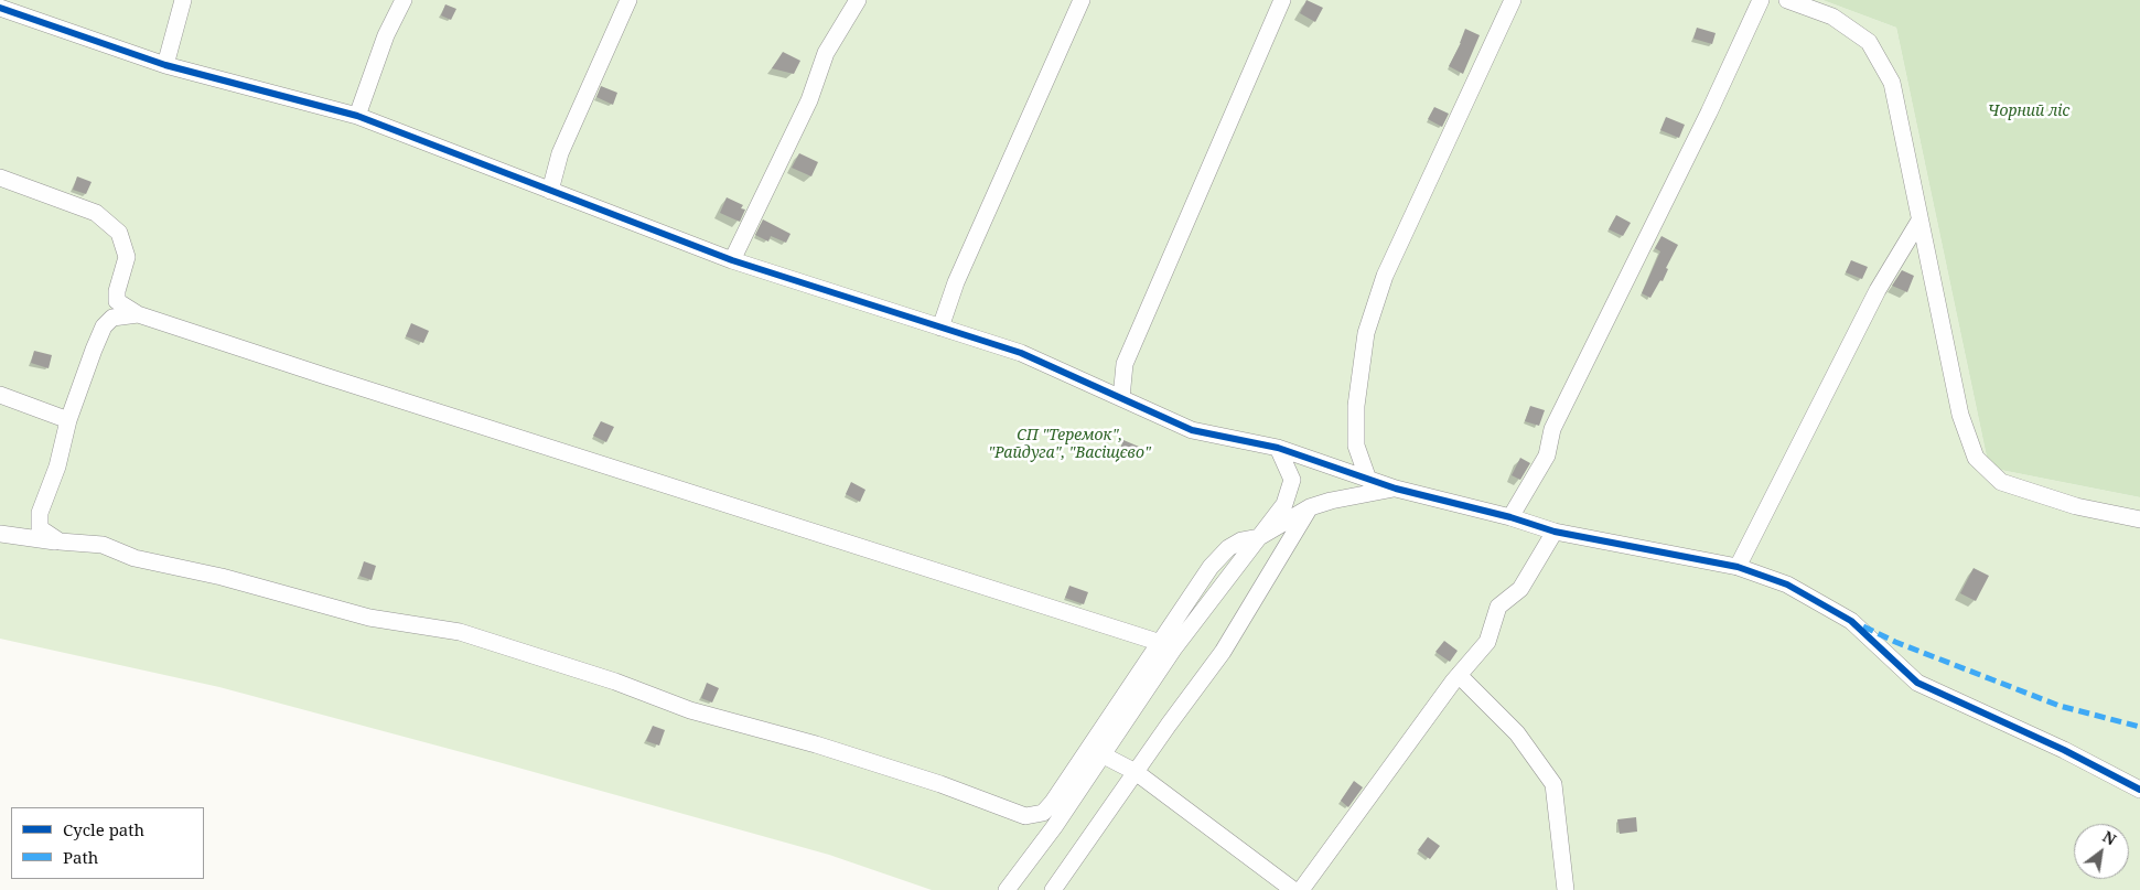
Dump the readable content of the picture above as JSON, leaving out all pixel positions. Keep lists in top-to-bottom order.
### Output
{
  "parks": ["Чорний ліс", "СП \"Теремок\", \"Райдуга\", \"Васіщєво\""],
  "legend": ["Cycle path", "Path"],
  "north": "top right"
}
